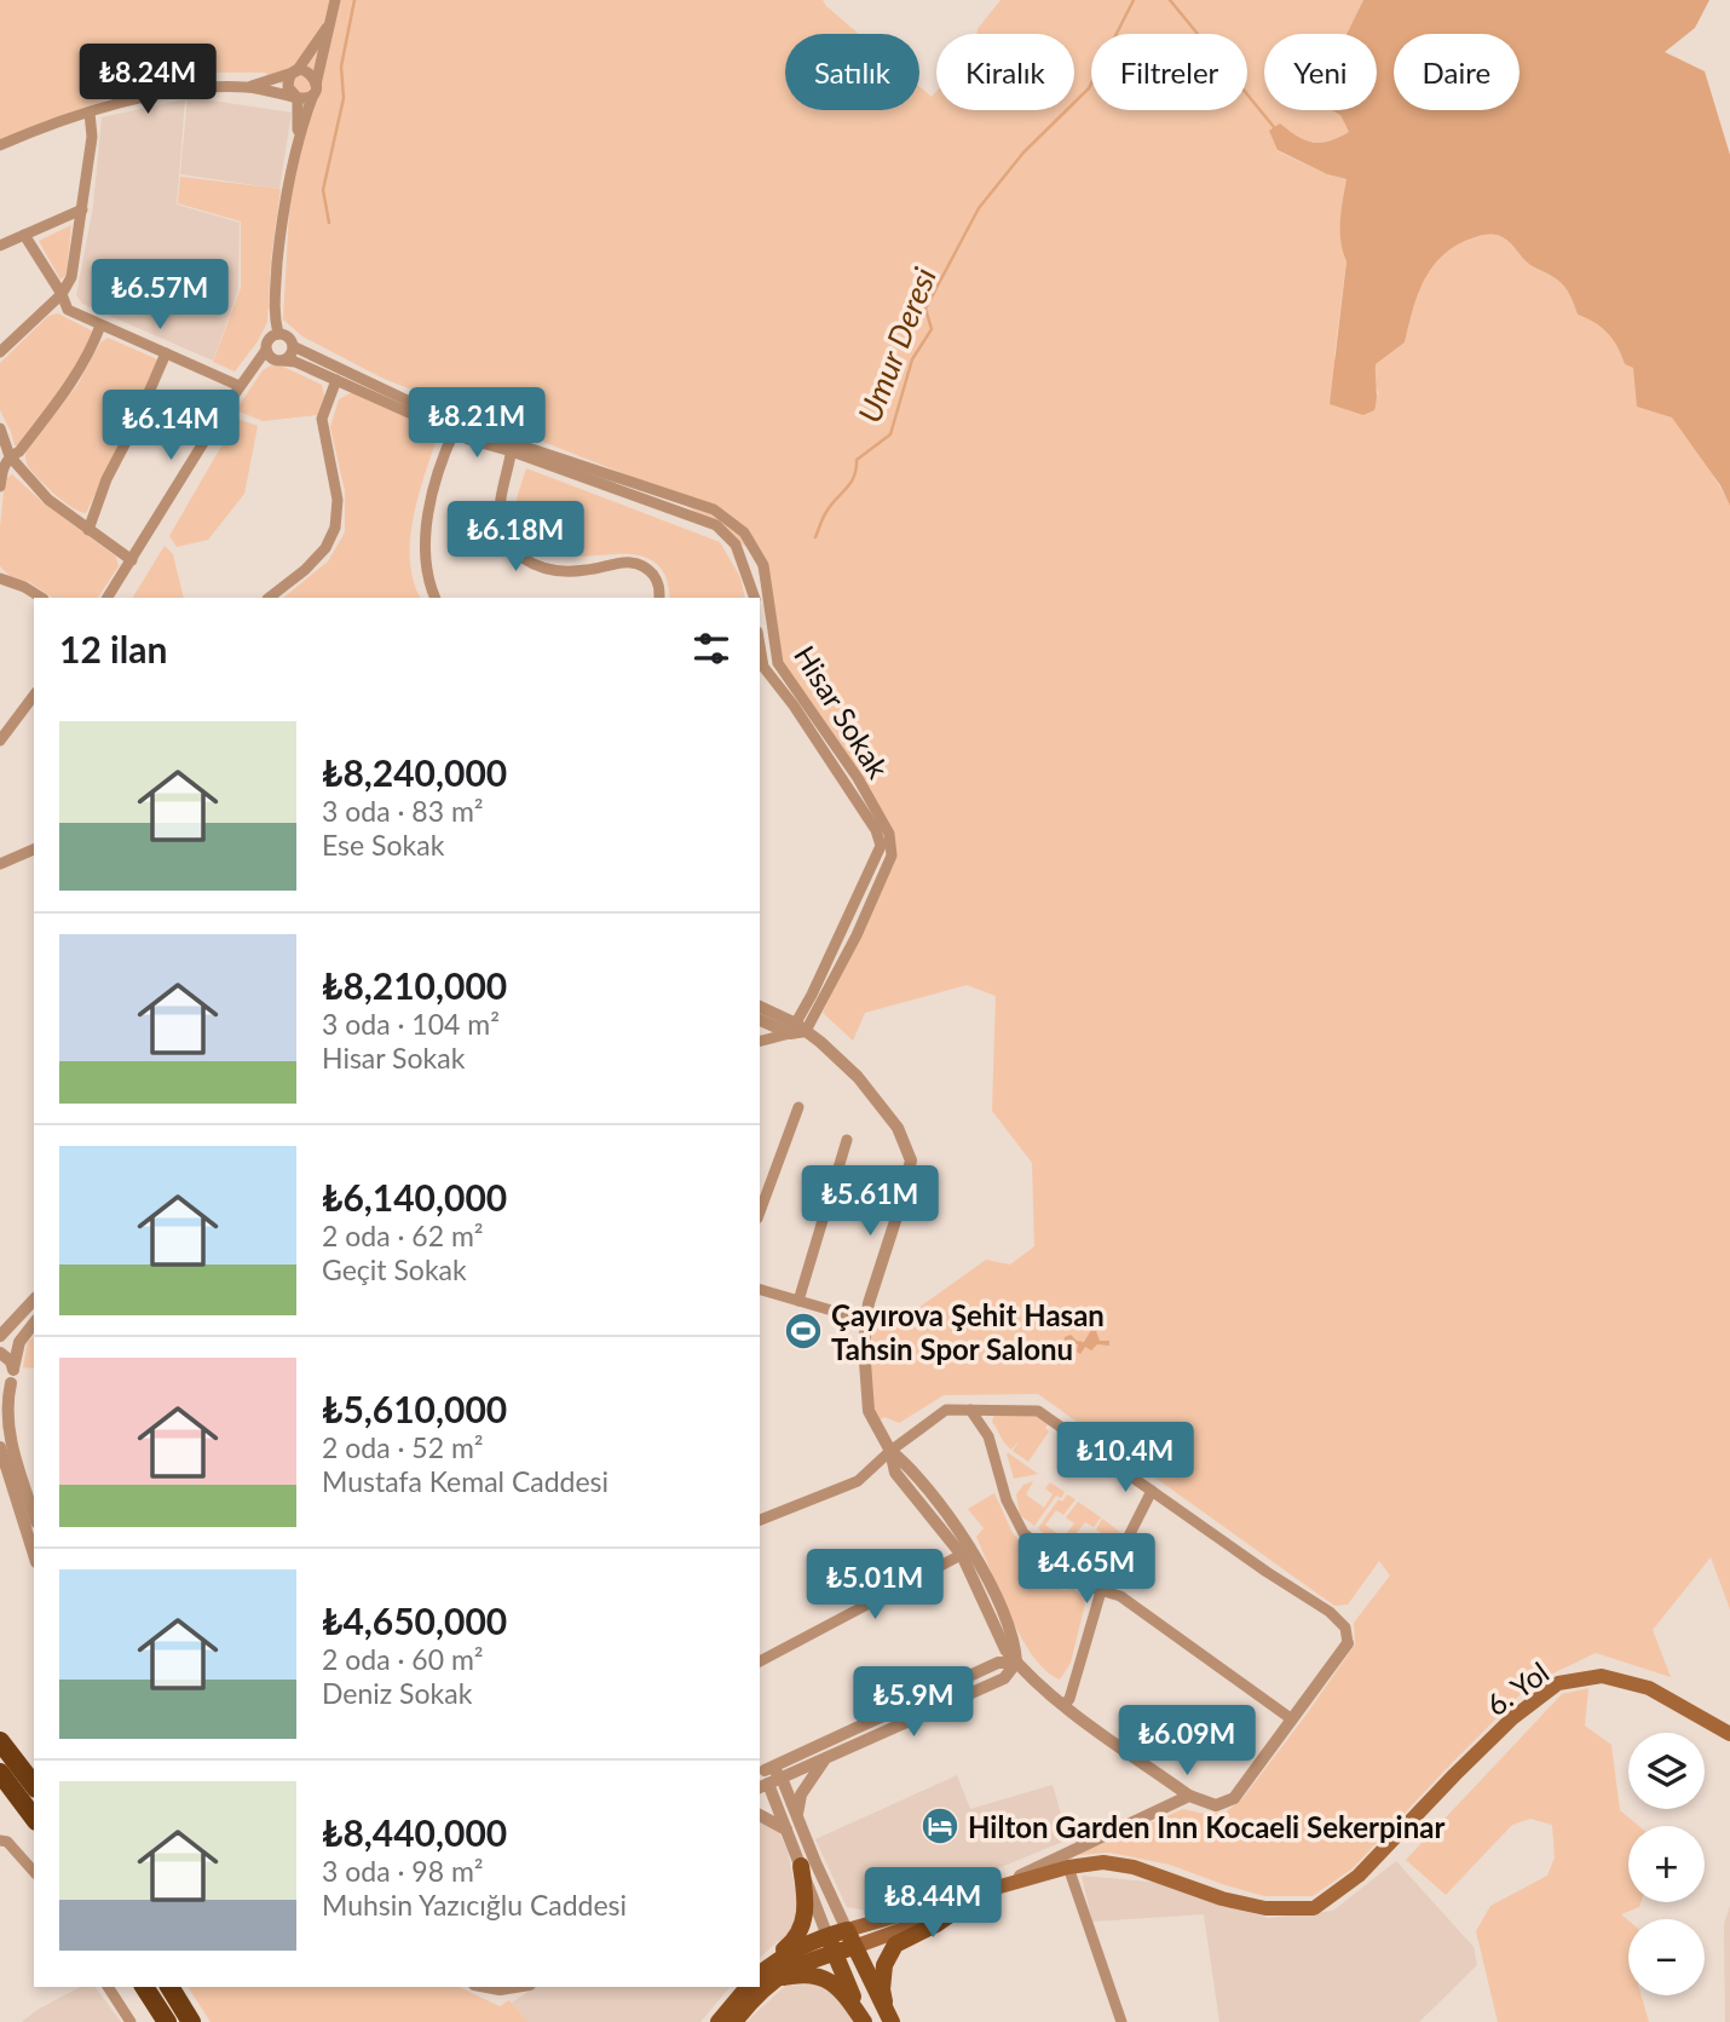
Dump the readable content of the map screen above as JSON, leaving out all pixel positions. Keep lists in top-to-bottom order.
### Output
{
  "streets": {
    "main road": ["6. Yol"],
    "street": ["Hisar Sokak"]
  },
  "water": ["Umur Deresi"],
  "places": {
    "sports": ["Çayırova Şehit Hasan Tahsin Spor Salonu"],
    "hotel": ["Hilton Garden Inn Kocaeli Sekerpinar"]
  },
  "page": {
    "chip": [
      "Satılık",
      "Kiralık",
      "Filtreler",
      "Yeni",
      "Daire"
    ],
    "price": [
      "₺8.24M",
      "₺6.57M",
      "₺8.21M",
      "₺6.14M",
      "₺6.18M",
      "₺5.61M",
      "₺10.4M",
      "₺4.65M",
      "₺5.01M",
      "₺5.9M",
      "₺6.09M",
      "₺8.44M"
    ],
    "heading": "12 ilan",
    "list": [
      {
        "name": "₺8,240,000",
        "note": "3 oda · 83 m² · Ese Sokak"
      },
      {
        "name": "₺8,210,000",
        "note": "3 oda · 104 m² · Hisar Sokak"
      },
      {
        "name": "₺6,140,000",
        "note": "2 oda · 62 m² · Geçit Sokak"
      },
      {
        "name": "₺5,610,000",
        "note": "2 oda · 52 m² · Mustafa Kemal Caddesi"
      },
      {
        "name": "₺4,650,000",
        "note": "2 oda · 60 m² · Deniz Sokak"
      },
      {
        "name": "₺8,440,000",
        "note": "3 oda · 98 m² · Muhsin Yazıcığlu Caddesi"
      }
    ],
    "map_buttons": ["+", "−"]
  }
}
